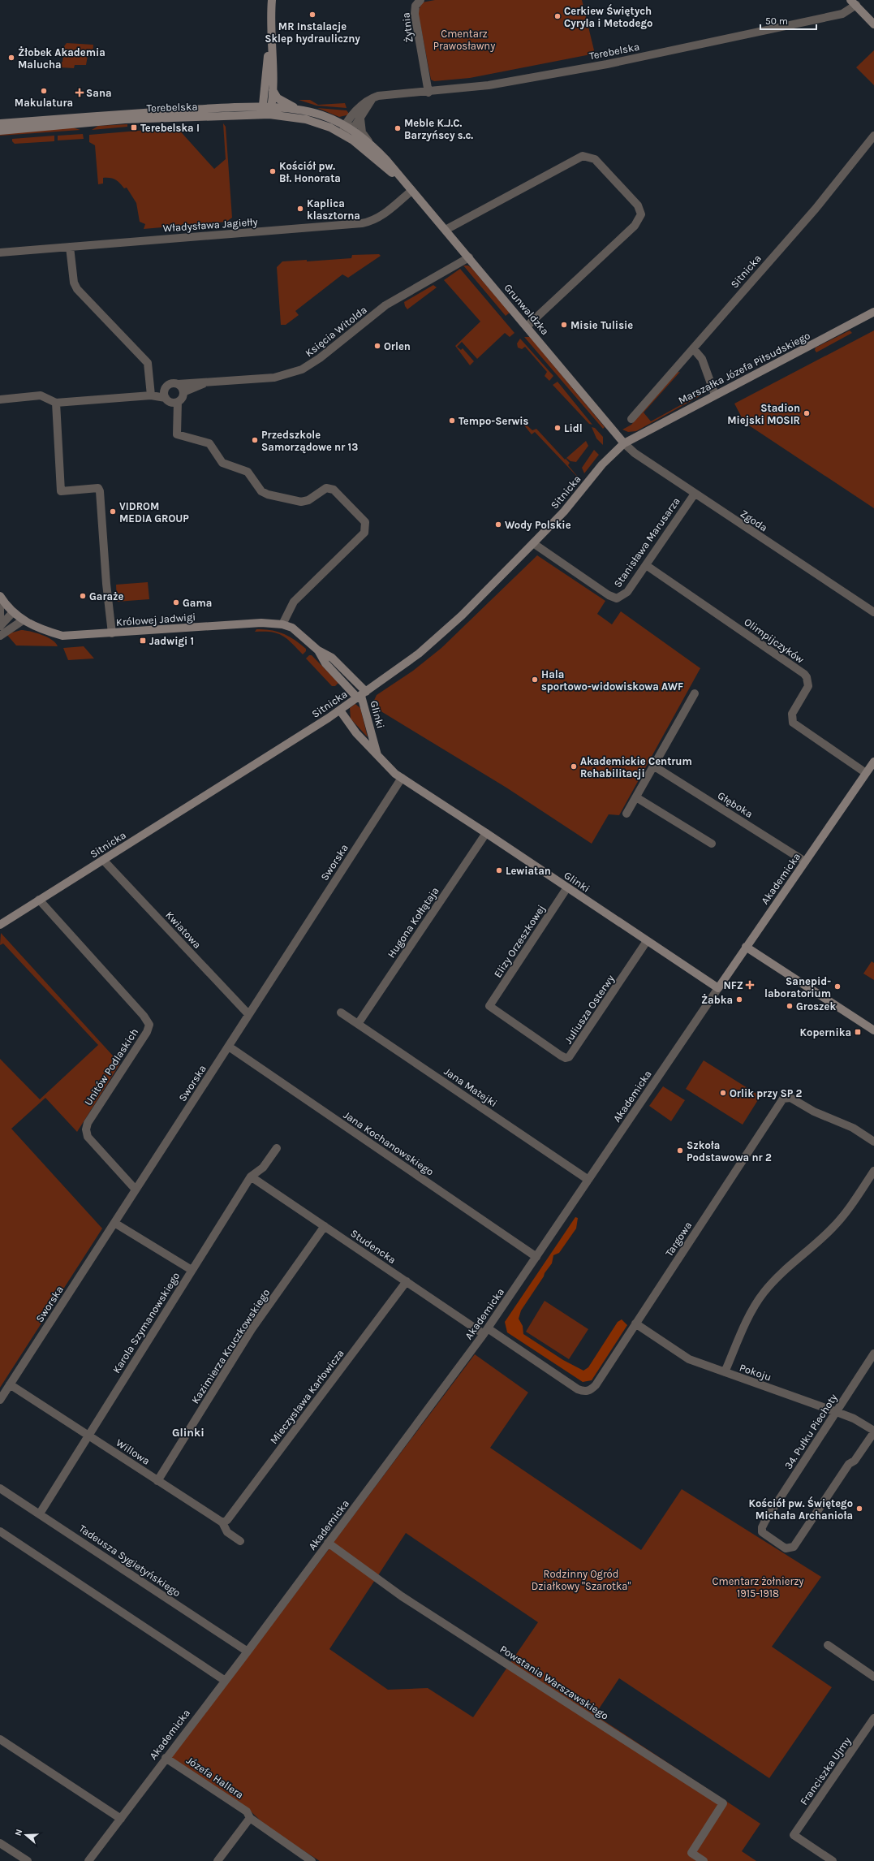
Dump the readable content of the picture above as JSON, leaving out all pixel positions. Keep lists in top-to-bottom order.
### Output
{
  "streets": {
    "street": [
      "Żytnia",
      "Terebelska",
      "Władysława Jagiełły",
      "Sitnicka",
      "Grunwaldzka",
      "Księcia Witolda",
      "Marszałka Józefa Piłsudskiego",
      "Zgoda",
      "Stanisława Marusarza",
      "Królowej Jadwigi",
      "Olimpijczyków",
      "Glinki",
      "Głęboka",
      "Sworska",
      "Akademicka",
      "Hugona Kołłątaja",
      "Kwiatowa",
      "Elizy Orzeszkowej",
      "Juliusza Osterwy",
      "Unitów Podlaskich",
      "Jana Matejki",
      "Jana Kochanowskiego",
      "Targowa",
      "Studencka",
      "Karola Szymanowskiego",
      "Kazimierza Kruczkowskiego",
      "Pokoju",
      "Mieczysława Karłowicza",
      "34. Pułku Piechoty",
      "Willowa",
      "Tadeusza Sygietyńskiego",
      "Powstania Warszawskiego",
      "Franciszka Ujmy",
      "Józefa Hallera"
    ]
  },
  "crossings": [
    ["Żytnia", "Terebelska"],
    ["Terebelska", "Władysława Jagiełły"],
    ["Terebelska", "Grunwaldzka"],
    ["Władysława Jagiełły", "Grunwaldzka"],
    ["Sitnicka", "Grunwaldzka"],
    ["Sitnicka", "Marszałka Józefa Piłsudskiego"],
    ["Sitnicka", "Zgoda"],
    ["Sitnicka", "Stanisława Marusarza"],
    ["Sitnicka", "Królowej Jadwigi"],
    ["Sitnicka", "Glinki"],
    ["Sitnicka", "Kwiatowa"],
    ["Sitnicka", "Unitów Podlaskich"],
    ["Grunwaldzka", "Księcia Witolda"],
    ["Grunwaldzka", "Marszałka Józefa Piłsudskiego"],
    ["Grunwaldzka", "Zgoda"],
    ["Marszałka Józefa Piłsudskiego", "Zgoda"],
    ["Zgoda", "Stanisława Marusarza"],
    ["Stanisława Marusarza", "Olimpijczyków"],
    ["Królowej Jadwigi", "Glinki"],
    ["Olimpijczyków", "Akademicka"],
    ["Glinki", "Sworska"],
    ["Glinki", "Akademicka"],
    ["Glinki", "Hugona Kołłątaja"],
    ["Glinki", "Elizy Orzeszkowej"],
    ["Glinki", "Juliusza Osterwy"],
    ["Głęboka", "Akademicka"],
    ["Sworska", "Kwiatowa"],
    ["Sworska", "Unitów Podlaskich"],
    ["Sworska", "Jana Kochanowskiego"],
    ["Sworska", "Willowa"],
    ["Akademicka", "Jana Matejki"],
    ["Akademicka", "Jana Kochanowskiego"],
    ["Akademicka", "Studencka"],
    ["Akademicka", "Tadeusza Sygietyńskiego"],
    ["Akademicka", "Powstania Warszawskiego"],
    ["Akademicka", "Józefa Hallera"],
    ["Hugona Kołłątaja", "Jana Matejki"],
    ["Elizy Orzeszkowej", "Juliusza Osterwy"],
    ["Targowa", "Studencka"],
    ["Targowa", "Pokoju"],
    ["Studencka", "Karola Szymanowskiego"],
    ["Studencka", "Kazimierza Kruczkowskiego"],
    ["Studencka", "Mieczysława Karłowicza"],
    ["Karola Szymanowskiego", "Willowa"],
    ["Karola Szymanowskiego", "Tadeusza Sygietyńskiego"],
    ["Kazimierza Kruczkowskiego", "Willowa"],
    ["Pokoju", "34. Pułku Piechoty"],
    ["Mieczysława Karłowicza", "Willowa"]
  ],
  "districts": ["Glinki"],
  "parks": ["Cmentarz Prawosławny", "Rodzinny Ogród Działkowy \"Szarotka\"", "Cmentarz żołnierzy 1915-1918"],
  "places": {
    "other": [
      "MR Instalacje Sklep hydrauliczny",
      "Cerkiew Świętych Cyryla i Metodego",
      "Żłobek Akademia Malucha",
      "Makulatura",
      "Meble K.J.C. Barzyńscy s.c.",
      "Kościół pw. Bł. Honorata",
      "Kaplica klasztorna",
      "Misie Tulisie",
      "Orlen",
      "Stadion Miejski MOSIR",
      "Tempo-Serwis",
      "Lidl",
      "Przedszkole Samorządowe nr 13",
      "VIDROM MEDIA GROUP",
      "Wody Polskie",
      "Garaże",
      "Gama",
      "Hala sportowo-widowiskowa AWF",
      "Akademickie Centrum Rehabilitacji",
      "Lewiatan",
      "Sanepid- laboratorium",
      "Żabka",
      "Groszek",
      "Orlik przy SP 2",
      "Szkoła Podstawowa nr 2",
      "Kościół pw. Świętego Michała Archanioła"
    ],
    "health": ["Sana", "NFZ"],
    "transit": ["Terebelska I", "Jadwigi 1", "Kopernika"]
  },
  "scale_bar": "50 m",
  "north": "left"
}
